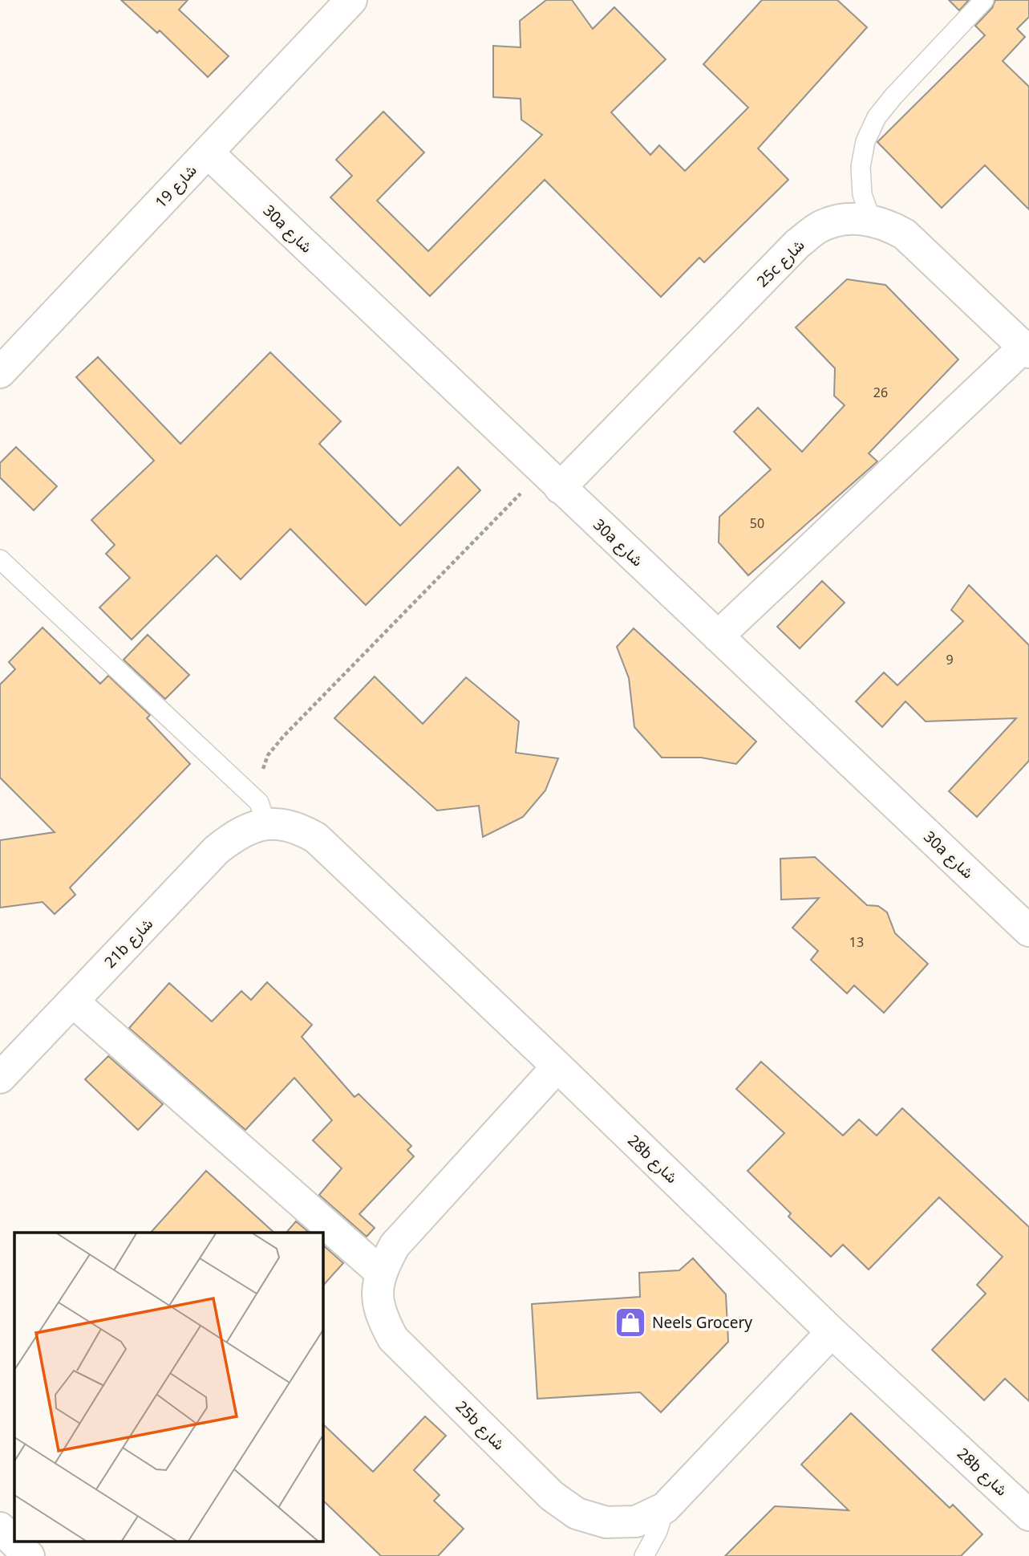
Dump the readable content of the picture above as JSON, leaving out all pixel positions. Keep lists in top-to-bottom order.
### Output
{
  "streets": {
    "street": [
      "شارع 19",
      "30a شارع",
      "25c شارع",
      "21b شارع",
      "28b شارع",
      "25b شارع"
    ]
  },
  "crossings": [
    ["شارع 19", "30a شارع"],
    ["30a شارع", "25c شارع"],
    ["21b شارع", "28b شارع"],
    ["28b شارع", "25b شارع"]
  ],
  "places": {
    "shop": ["Neels Grocery"]
  },
  "house_numbers": [
    "26",
    "50",
    "9",
    "13"
  ]
}
